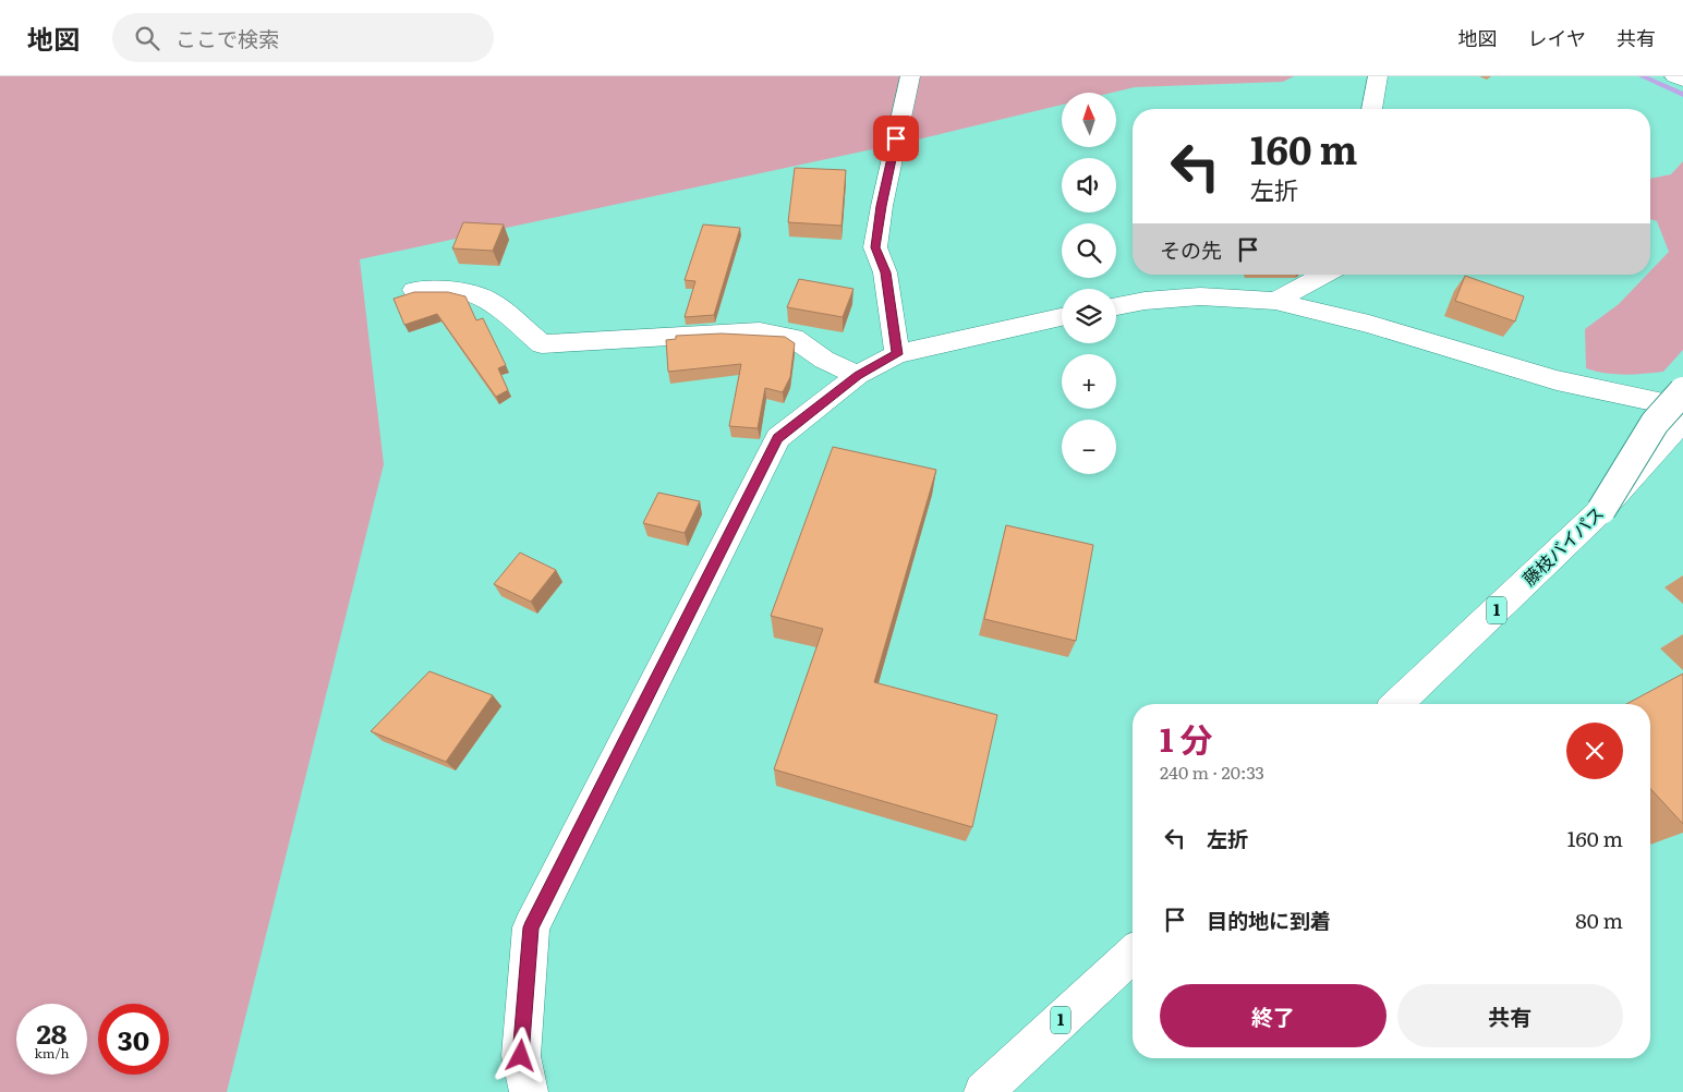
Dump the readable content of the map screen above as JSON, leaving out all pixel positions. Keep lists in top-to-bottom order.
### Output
{
  "streets": {
    "main road": ["藤枝バイパス", "1"]
  },
  "north": "top",
  "page": {
    "header": "地図",
    "search": "ここで検索",
    "nav": ["地図", "レイヤ", "共有"],
    "map_buttons": ["+", "−"],
    "turn": ["160 m", "左折"],
    "then": "その先",
    "heading": ["1 分", "240 m · 20:33"],
    "list": [
      {
        "name": "左折",
        "value": "160 m"
      },
      {
        "name": "目的地に到着",
        "value": "80 m"
      }
    ],
    "buttons": ["終了", "共有"],
    "speed": "28 km/h",
    "limit": "30"
  }
}
